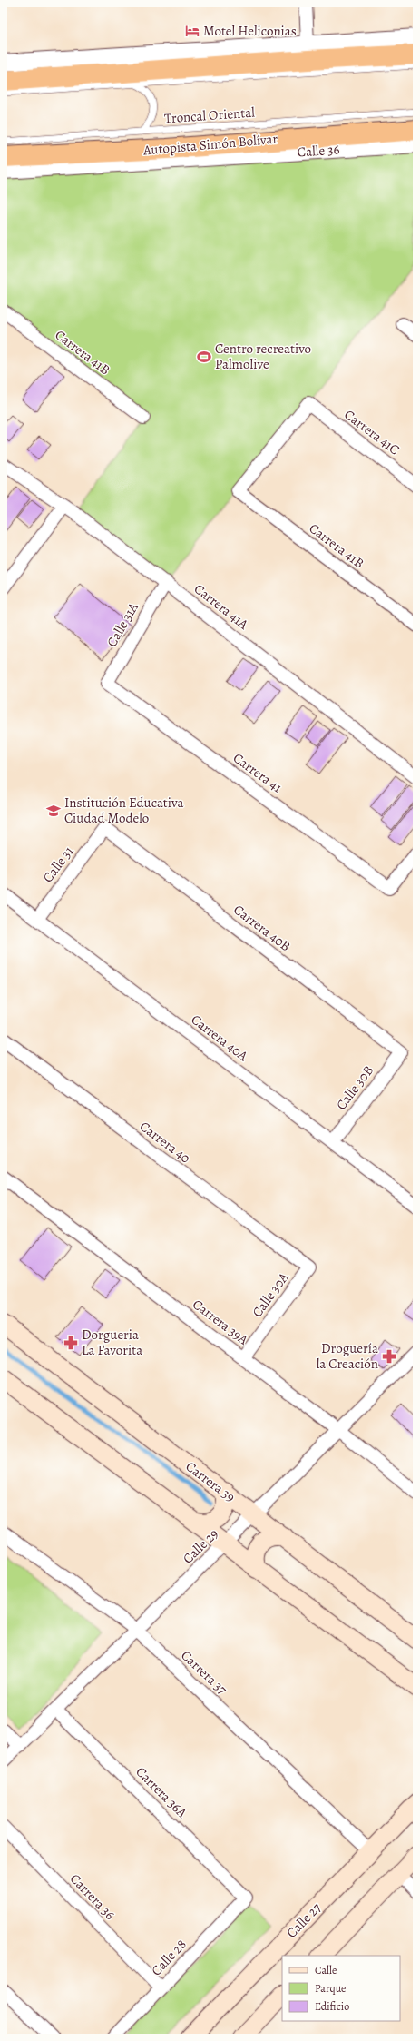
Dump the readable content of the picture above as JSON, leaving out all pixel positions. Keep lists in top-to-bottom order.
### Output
{
  "streets": {
    "highway": ["Autopista Simón Bolívar"],
    "main road": ["Carrera 39", "Calle 27"],
    "street": [
      "Calle 36",
      "Carrera 41B",
      "Carrera 41C",
      "Carrera 41A",
      "Calle 31A",
      "Carrera 41",
      "Calle 31",
      "Carrera 40B",
      "Carrera 40A",
      "Calle 30B",
      "Carrera 40",
      "Calle 30A",
      "Carrera 39A",
      "Calle 29",
      "Carrera 37",
      "Carrera 36A",
      "Carrera 36",
      "Calle 28"
    ],
    "lane": ["Troncal Oriental"]
  },
  "crossings": [
    ["Carrera 41B", "Carrera 41C"],
    ["Carrera 41A", "Calle 31A"],
    ["Calle 31A", "Carrera 41"],
    ["Calle 31", "Carrera 40B"],
    ["Calle 31", "Carrera 40A"],
    ["Carrera 40B", "Calle 30B"],
    ["Carrera 40A", "Calle 30B"],
    ["Carrera 40", "Calle 30A"],
    ["Calle 30A", "Carrera 39A"],
    ["Carrera 39A", "Calle 29"],
    ["Carrera 39", "Calle 29"],
    ["Calle 29", "Carrera 37"],
    ["Calle 29", "Carrera 36A"],
    ["Carrera 37", "Calle 27"],
    ["Carrera 36A", "Calle 28"],
    ["Carrera 36", "Calle 28"]
  ],
  "places": {
    "hotel": ["Motel Heliconias"],
    "sports": ["Centro recreativo Palmolive"],
    "school or university": ["Institución Educativa Ciudad Modelo"],
    "pharmacy": ["Dorgueria La Favorita", "Droguería la Creación"]
  },
  "legend": ["Calle", "Parque", "Edificio"]
}
